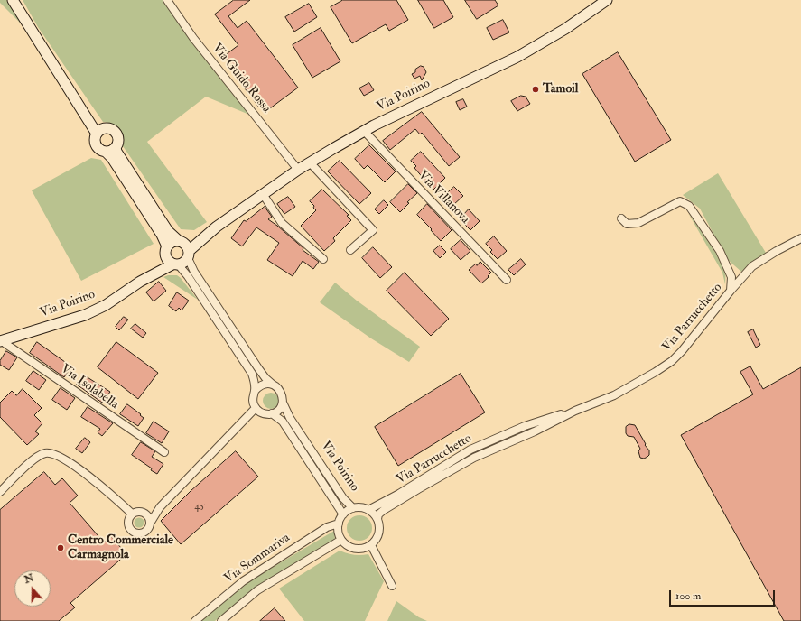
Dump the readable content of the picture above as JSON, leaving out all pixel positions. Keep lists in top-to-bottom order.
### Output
{
  "streets": {
    "main road": ["Via Poirino"],
    "street": [
      "Via Guido Rossa",
      "Via Villanova",
      "Via Parrucchetto",
      "Via Isolabella",
      "Via Sommariva"
    ]
  },
  "crossings": [
    ["Via Guido Rossa", "Via Poirino"],
    ["Via Poirino", "Via Villanova"],
    ["Via Poirino", "Via Parrucchetto"],
    ["Via Poirino", "Via Isolabella"],
    ["Via Poirino", "Via Sommariva"],
    ["Via Parrucchetto", "Via Sommariva"]
  ],
  "places": ["Tamoil", "Centro Commerciale Carmagnola"],
  "house_numbers": ["45"],
  "scale_bar": "100 m",
  "north": "top"
}
